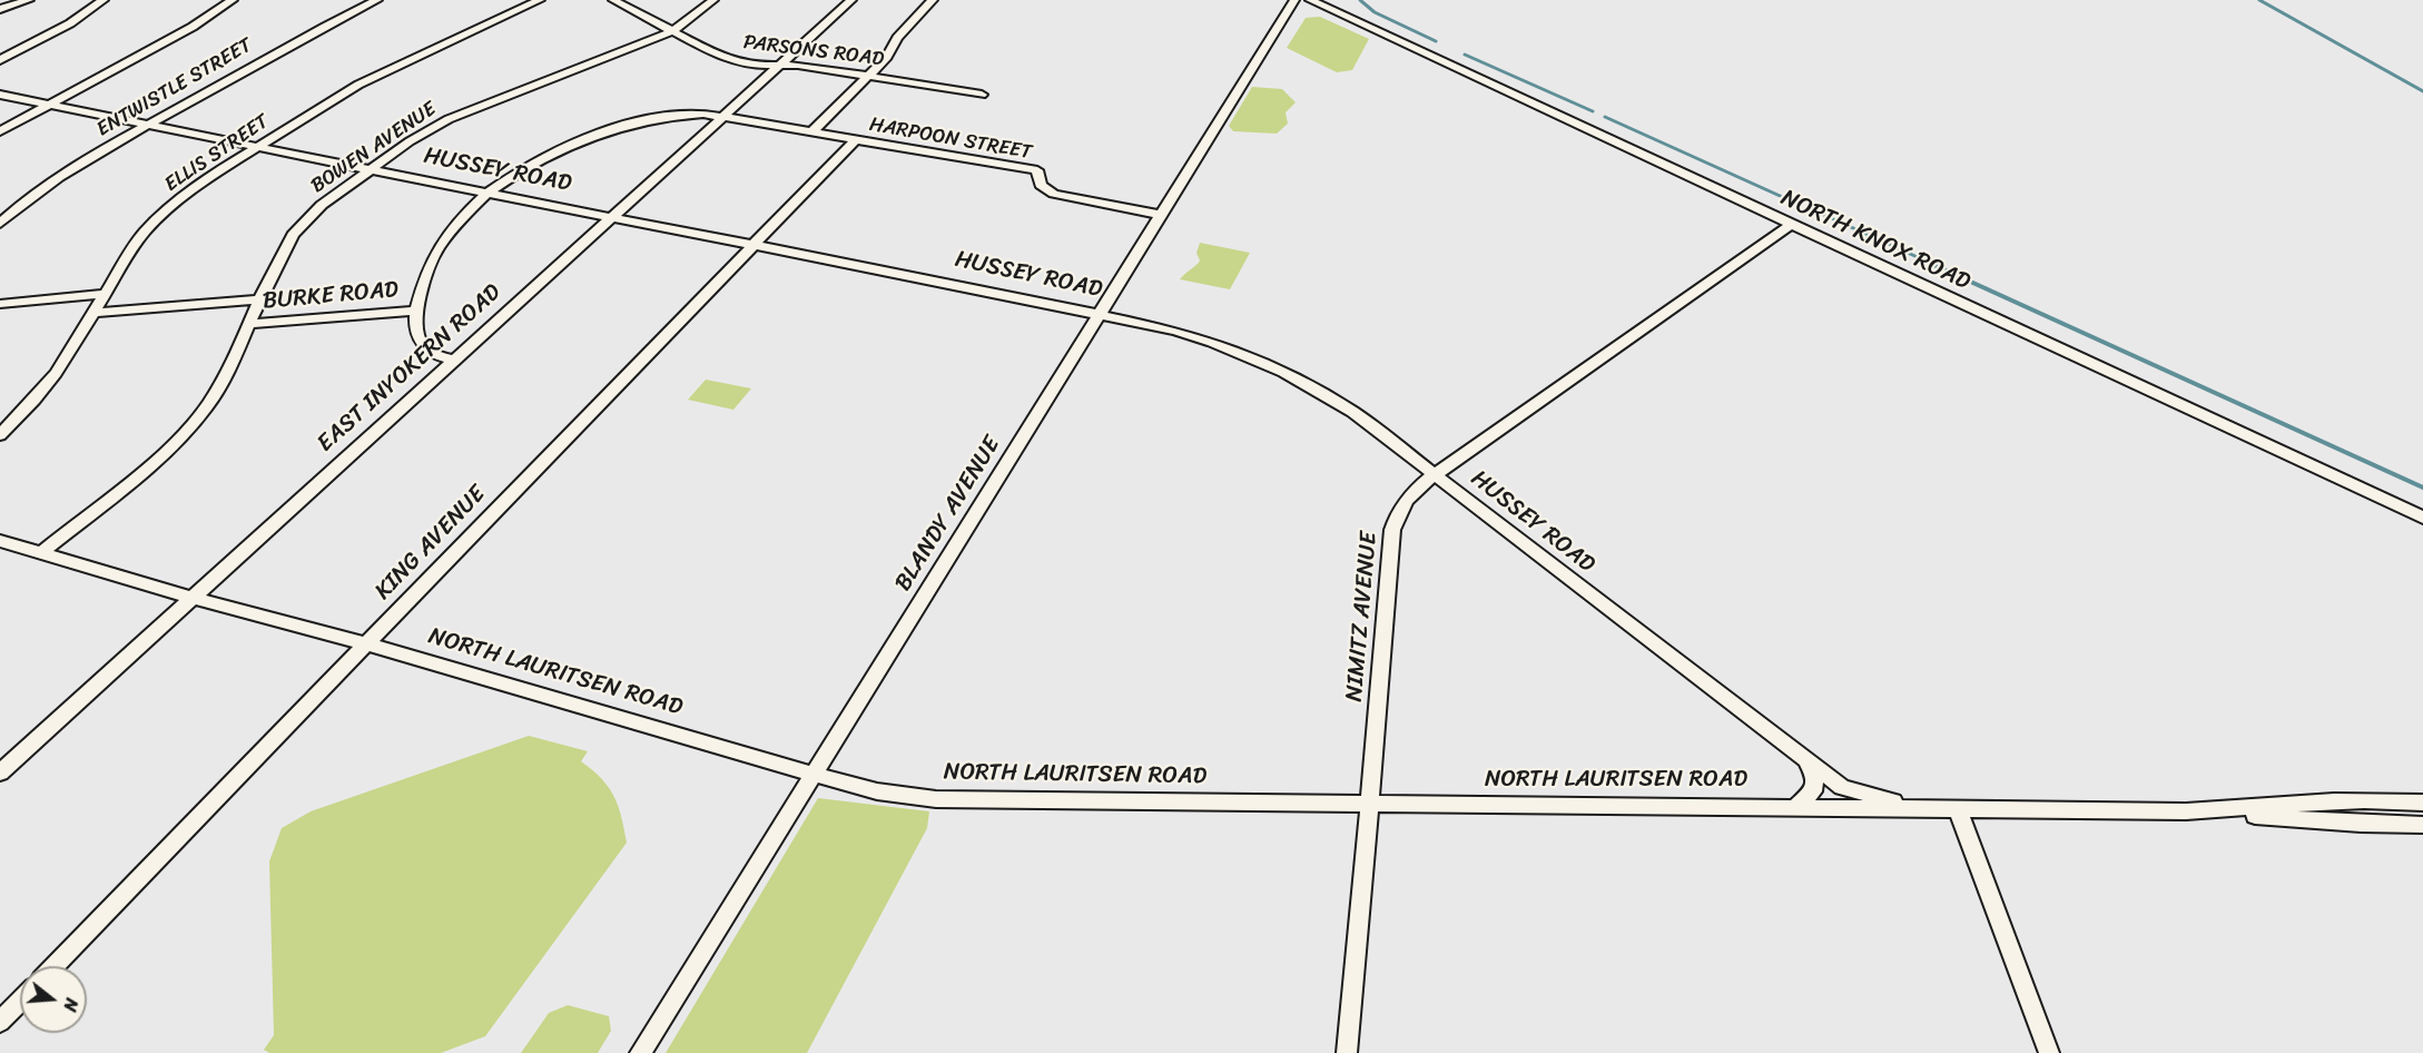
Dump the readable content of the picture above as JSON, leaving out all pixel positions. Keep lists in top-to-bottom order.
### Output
{
  "streets": {
    "street": [
      "PARSONS ROAD",
      "ENTWISTLE STREET",
      "HARPOON STREET",
      "BOWEN AVENUE",
      "ELLIS STREET",
      "HUSSEY ROAD",
      "NORTH KNOX ROAD",
      "BURKE ROAD",
      "EAST INYOKERN ROAD",
      "BLANDY AVENUE",
      "KING AVENUE",
      "NIMITZ AVENUE",
      "NORTH LAURITSEN ROAD"
    ]
  },
  "crossings": [
    ["PARSONS ROAD", "BOWEN AVENUE"],
    ["PARSONS ROAD", "EAST INYOKERN ROAD"],
    ["ENTWISTLE STREET", "HUSSEY ROAD"],
    ["HARPOON STREET", "HUSSEY ROAD"],
    ["HARPOON STREET", "BURKE ROAD"],
    ["HARPOON STREET", "EAST INYOKERN ROAD"],
    ["HARPOON STREET", "BLANDY AVENUE"],
    ["HARPOON STREET", "KING AVENUE"],
    ["BOWEN AVENUE", "HUSSEY ROAD"],
    ["BOWEN AVENUE", "BURKE ROAD"],
    ["BOWEN AVENUE", "NORTH LAURITSEN ROAD"],
    ["ELLIS STREET", "HUSSEY ROAD"],
    ["ELLIS STREET", "BURKE ROAD"],
    ["HUSSEY ROAD", "EAST INYOKERN ROAD"],
    ["HUSSEY ROAD", "BLANDY AVENUE"],
    ["HUSSEY ROAD", "KING AVENUE"],
    ["HUSSEY ROAD", "NIMITZ AVENUE"],
    ["HUSSEY ROAD", "NORTH LAURITSEN ROAD"],
    ["NORTH KNOX ROAD", "NIMITZ AVENUE"],
    ["EAST INYOKERN ROAD", "NORTH LAURITSEN ROAD"],
    ["BLANDY AVENUE", "NORTH LAURITSEN ROAD"],
    ["KING AVENUE", "NORTH LAURITSEN ROAD"],
    ["NIMITZ AVENUE", "NORTH LAURITSEN ROAD"]
  ],
  "north": "right"
}
